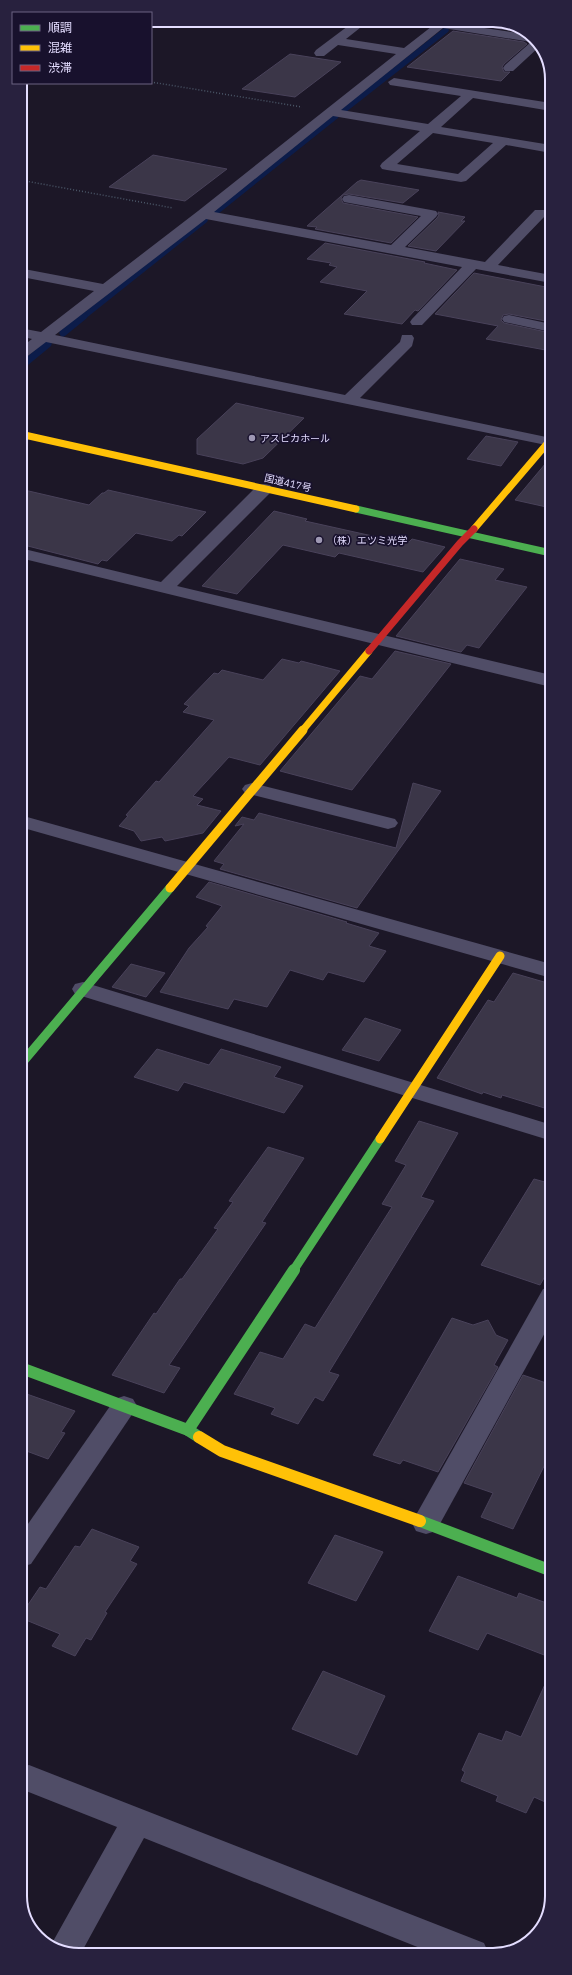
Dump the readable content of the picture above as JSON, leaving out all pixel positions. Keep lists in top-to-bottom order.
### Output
{
  "streets": {
    "main road": ["国道417号"]
  },
  "places": ["アスピカホール", "（株）エツミ光学"],
  "legend": ["順調", "混雑", "渋滞"]
}
